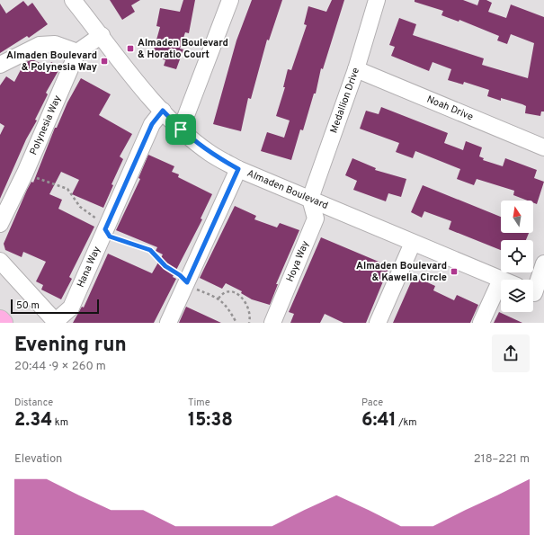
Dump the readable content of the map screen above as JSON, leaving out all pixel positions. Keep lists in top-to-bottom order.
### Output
{
  "streets": {
    "street": [
      "Medallion Drive",
      "Noah Drive",
      "Polynesia Way",
      "Almaden Boulevard",
      "Hoya Way",
      "Hana Way"
    ]
  },
  "crossings": [
    ["Medallion Drive", "Noah Drive"],
    ["Medallion Drive", "Almaden Boulevard"],
    ["Medallion Drive", "Hoya Way"],
    ["Almaden Boulevard", "Hoya Way"],
    ["Almaden Boulevard", "Hana Way"]
  ],
  "places": {
    "transit": ["Almaden Boulevard & Horatio Court", "Almaden Boulevard & Polynesia Way", "Almaden Boulevard & Kawella Circle"]
  },
  "scale_bar": "50 m",
  "north": "top",
  "page": {
    "scale": "50 m",
    "heading": ["Evening run", "20:44 · 9 × 260 m"],
    "stats": [
      ["Distance", "2.34 km"],
      ["Time", "15:38"],
      ["Pace", "6:41 /km"]
    ],
    "chart": ["Elevation", "218–221 m"]
  }
}
